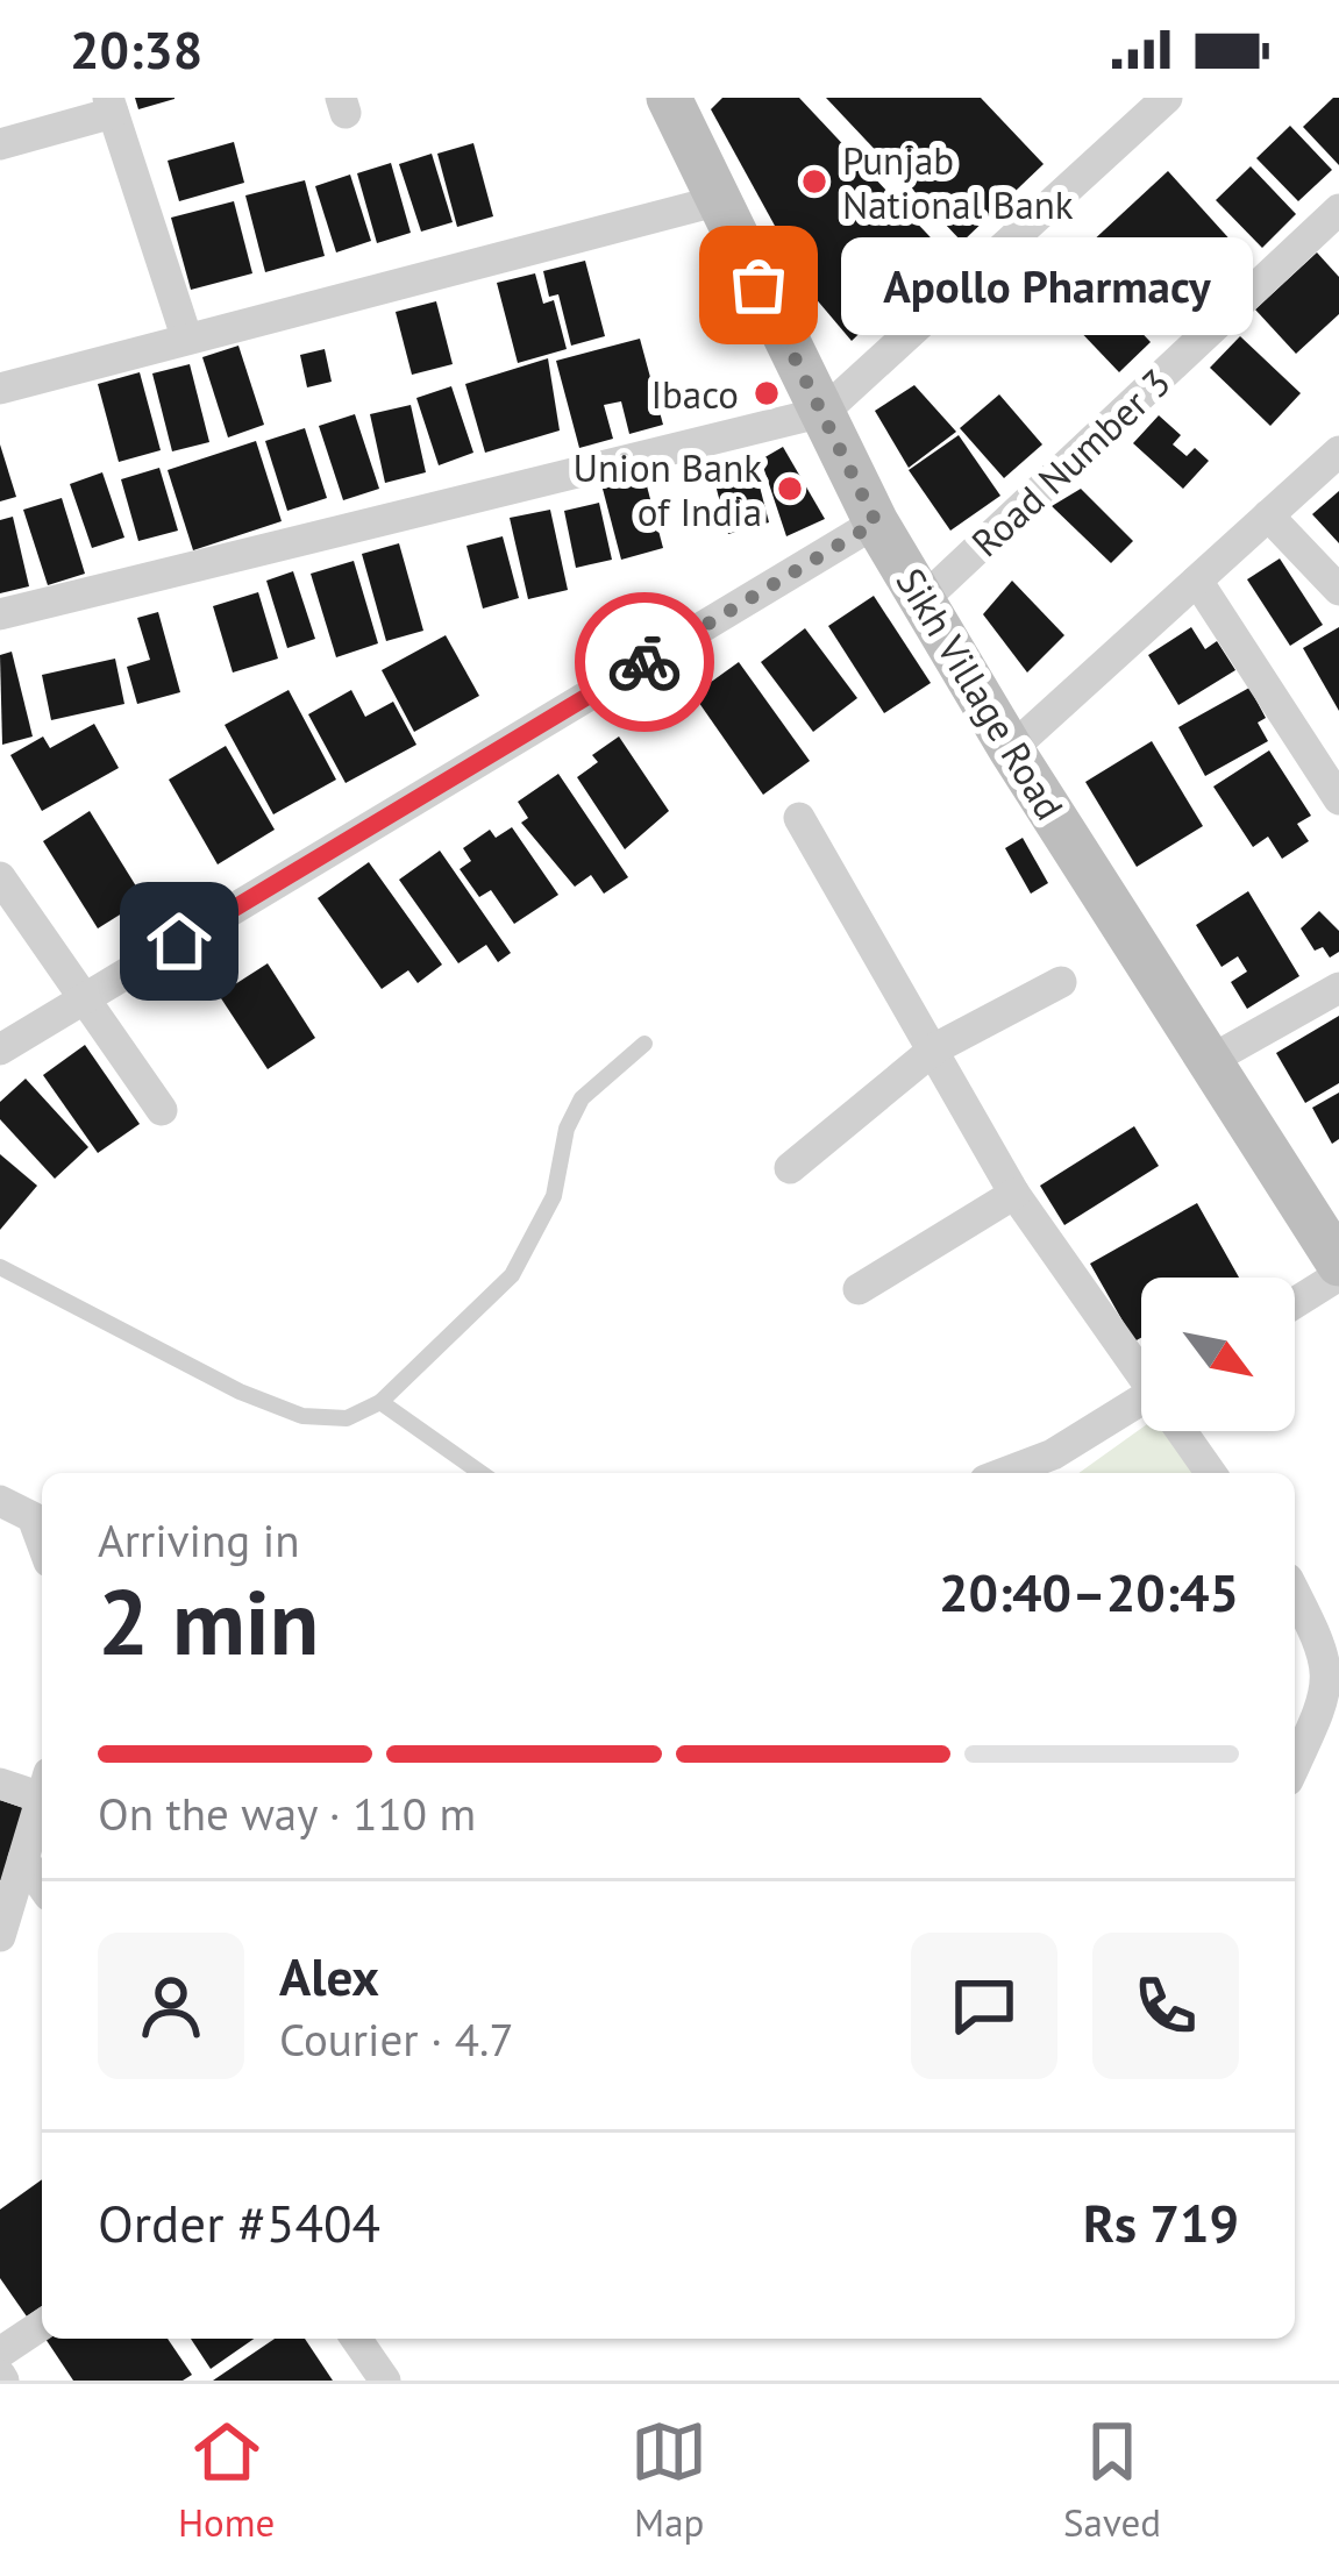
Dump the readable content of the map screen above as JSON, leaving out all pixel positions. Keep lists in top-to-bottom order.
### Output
{
  "streets": {
    "main road": ["Sikh Village Road"],
    "street": ["Road Number 3"]
  },
  "crossings": [
    ["Road Number 3", "Sikh Village Road"]
  ],
  "places": [
    "Punjab National Bank",
    "Apollo Pharmacy",
    "Ibaco",
    "Union Bank of India"
  ],
  "north": "bottom right",
  "page": {
    "status": "20:38",
    "bubble": "Apollo Pharmacy",
    "heading": ["2 min", "Arriving in", "20:40–20:45"],
    "panel": [
      "Alex",
      "Courier · 4.7",
      "Order #5404",
      "Rs 719"
    ],
    "bar": "On the way · 110 m",
    "tabs": ["Home", "Map", "Saved"]
  }
}
